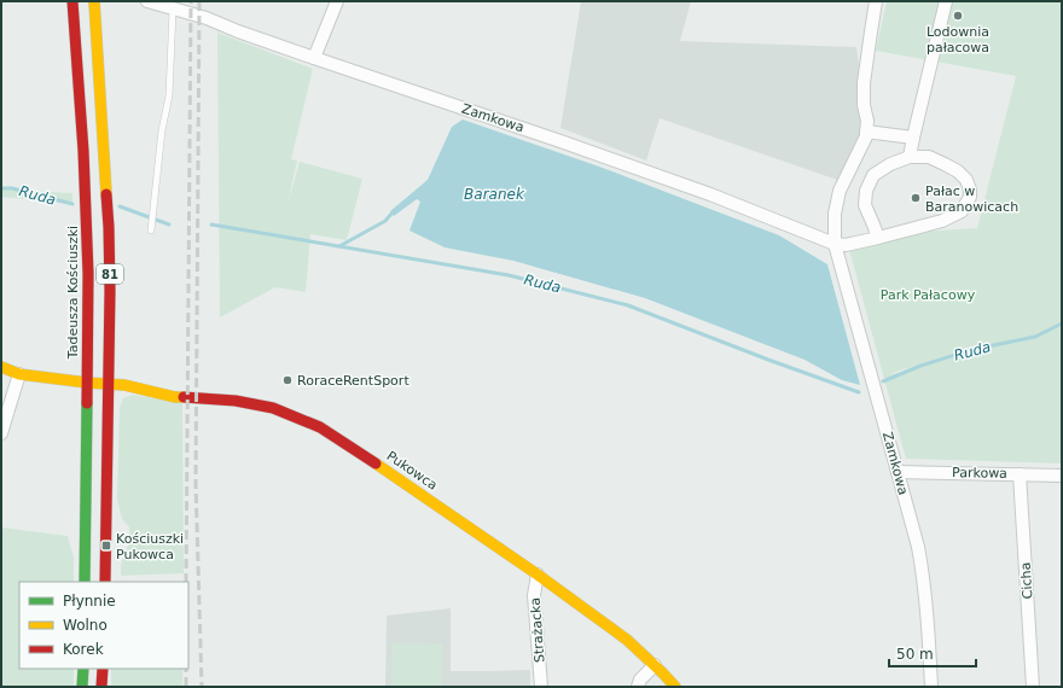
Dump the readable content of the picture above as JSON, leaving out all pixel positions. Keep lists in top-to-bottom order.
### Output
{
  "streets": {
    "main road": ["81", "Tadeusza Kościuszki", "Pukowca"],
    "street": [
      "Zamkowa",
      "Parkowa",
      "Cicha",
      "Strażacka"
    ]
  },
  "crossings": [
    ["Zamkowa", "Parkowa"],
    ["81", "Pukowca"],
    ["Tadeusza Kościuszki", "Pukowca"],
    ["Pukowca", "Strażacka"],
    ["Parkowa", "Cicha"]
  ],
  "water": ["Baranek", "Ruda"],
  "parks": ["Park Pałacowy"],
  "places": {
    "other": ["Lodownia pałacowa", "Pałac w Baranowicach", "RoraceRentSport"],
    "transit": ["Kościuszki Pukowca"]
  },
  "legend": ["Płynnie", "Wolno", "Korek"],
  "scale_bar": "50 m"
}
